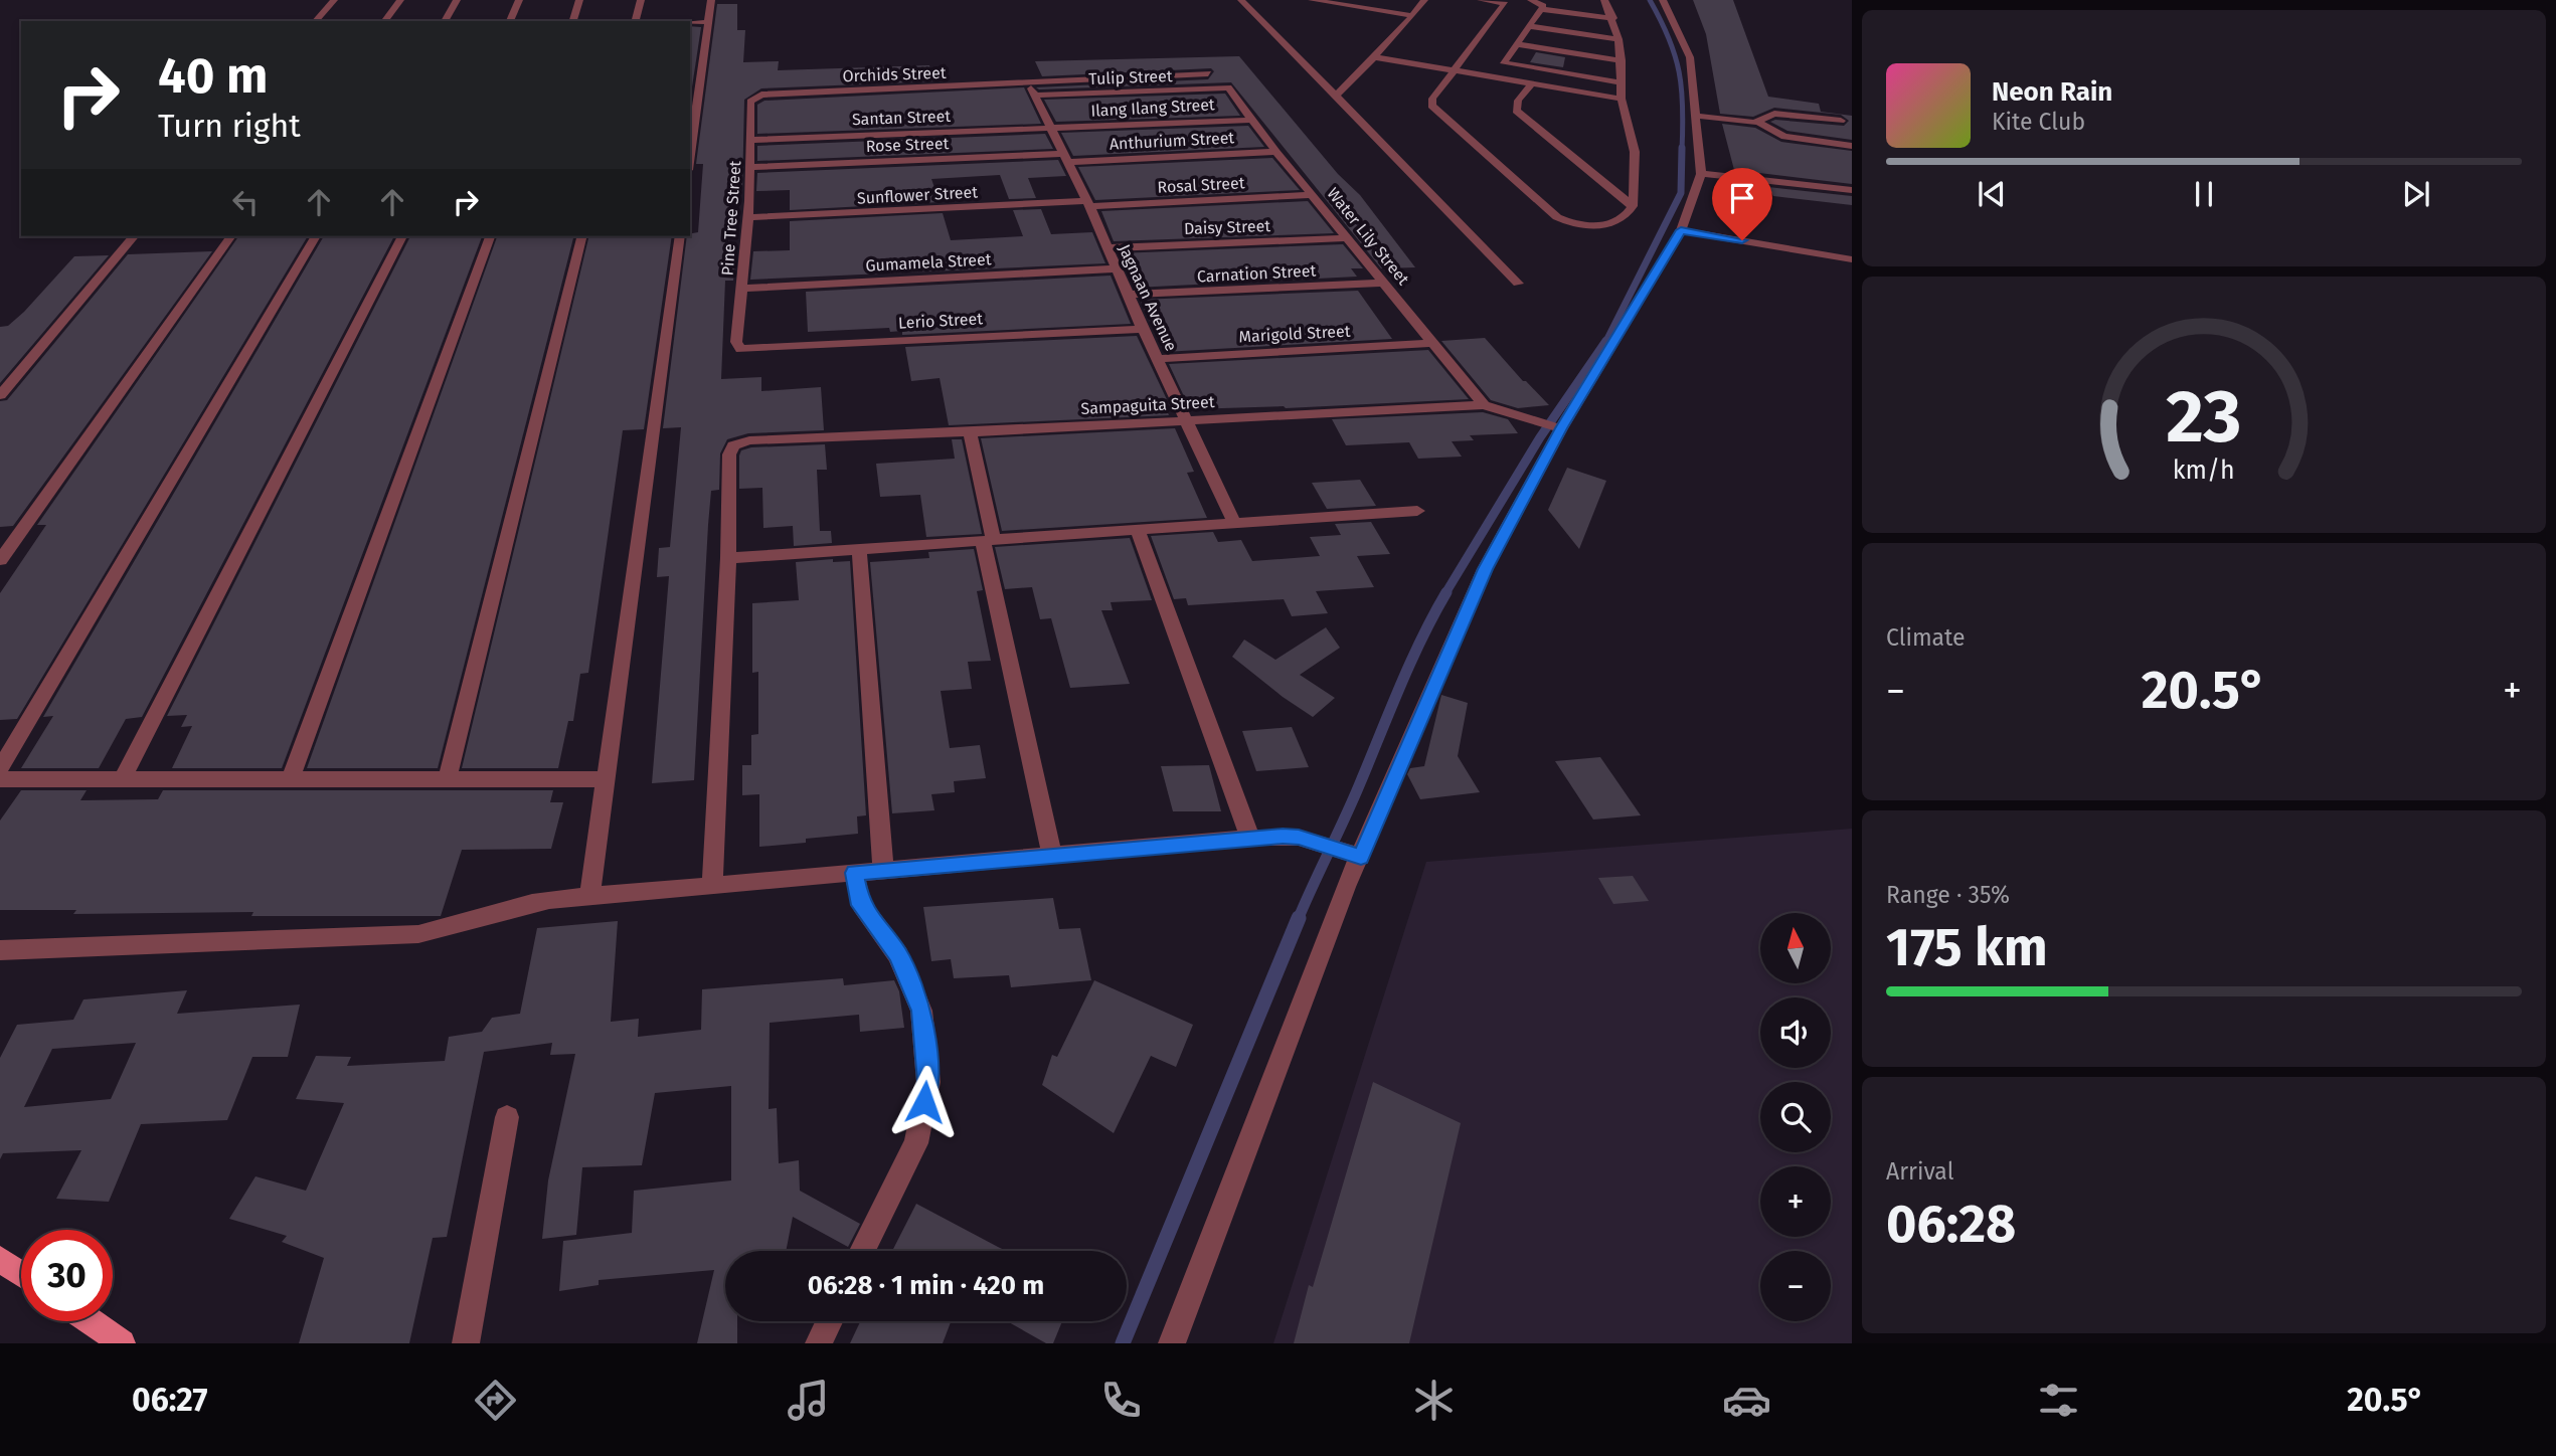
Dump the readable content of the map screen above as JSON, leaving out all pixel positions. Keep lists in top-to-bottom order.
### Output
{
  "streets": {
    "street": [
      "Orchids Street",
      "Tulip Street",
      "Ilang Ilang Street",
      "Santan Street",
      "Anthurium Street",
      "Rose Street",
      "Rosal Street",
      "Sunflower Street",
      "Pine Tree Street",
      "Daisy Street",
      "Water Lily Street",
      "Gumamela Street",
      "Carnation Street",
      "Jagnaan Avenue",
      "Lerio Street",
      "Marigold Street",
      "Sampaguita Street"
    ]
  },
  "crossings": [
    ["Orchids Street", "Pine Tree Street"],
    ["Orchids Street", "Jagnaan Avenue"],
    ["Tulip Street", "Water Lily Street"],
    ["Tulip Street", "Jagnaan Avenue"],
    ["Ilang Ilang Street", "Santan Street"],
    ["Ilang Ilang Street", "Water Lily Street"],
    ["Ilang Ilang Street", "Jagnaan Avenue"],
    ["Santan Street", "Pine Tree Street"],
    ["Santan Street", "Jagnaan Avenue"],
    ["Anthurium Street", "Rose Street"],
    ["Anthurium Street", "Water Lily Street"],
    ["Anthurium Street", "Jagnaan Avenue"],
    ["Rose Street", "Pine Tree Street"],
    ["Rose Street", "Jagnaan Avenue"],
    ["Rosal Street", "Sunflower Street"],
    ["Rosal Street", "Water Lily Street"],
    ["Rosal Street", "Jagnaan Avenue"],
    ["Sunflower Street", "Pine Tree Street"],
    ["Sunflower Street", "Jagnaan Avenue"],
    ["Pine Tree Street", "Gumamela Street"],
    ["Pine Tree Street", "Lerio Street"],
    ["Daisy Street", "Water Lily Street"],
    ["Daisy Street", "Jagnaan Avenue"],
    ["Water Lily Street", "Carnation Street"],
    ["Water Lily Street", "Marigold Street"],
    ["Water Lily Street", "Sampaguita Street"],
    ["Gumamela Street", "Jagnaan Avenue"],
    ["Carnation Street", "Jagnaan Avenue"],
    ["Jagnaan Avenue", "Lerio Street"],
    ["Jagnaan Avenue", "Marigold Street"],
    ["Jagnaan Avenue", "Sampaguita Street"]
  ],
  "north": "top",
  "page": {
    "turn": ["40 m", "Turn right"],
    "song": ["Neon Rain", "Kite Club"],
    "tile": [
      "Climate",
      ["Range · 35%", "175 km"],
      ["Arrival", "06:28"]
    ],
    "heat": ["−", "20.5°", "+"],
    "map_buttons": ["+", "−"],
    "limit": "30",
    "trip": "06:28 · 1 min · 420 m",
    "tabs": ["06:27", "20.5°"],
    "gauge": ["23", "km/h"]
  }
}
